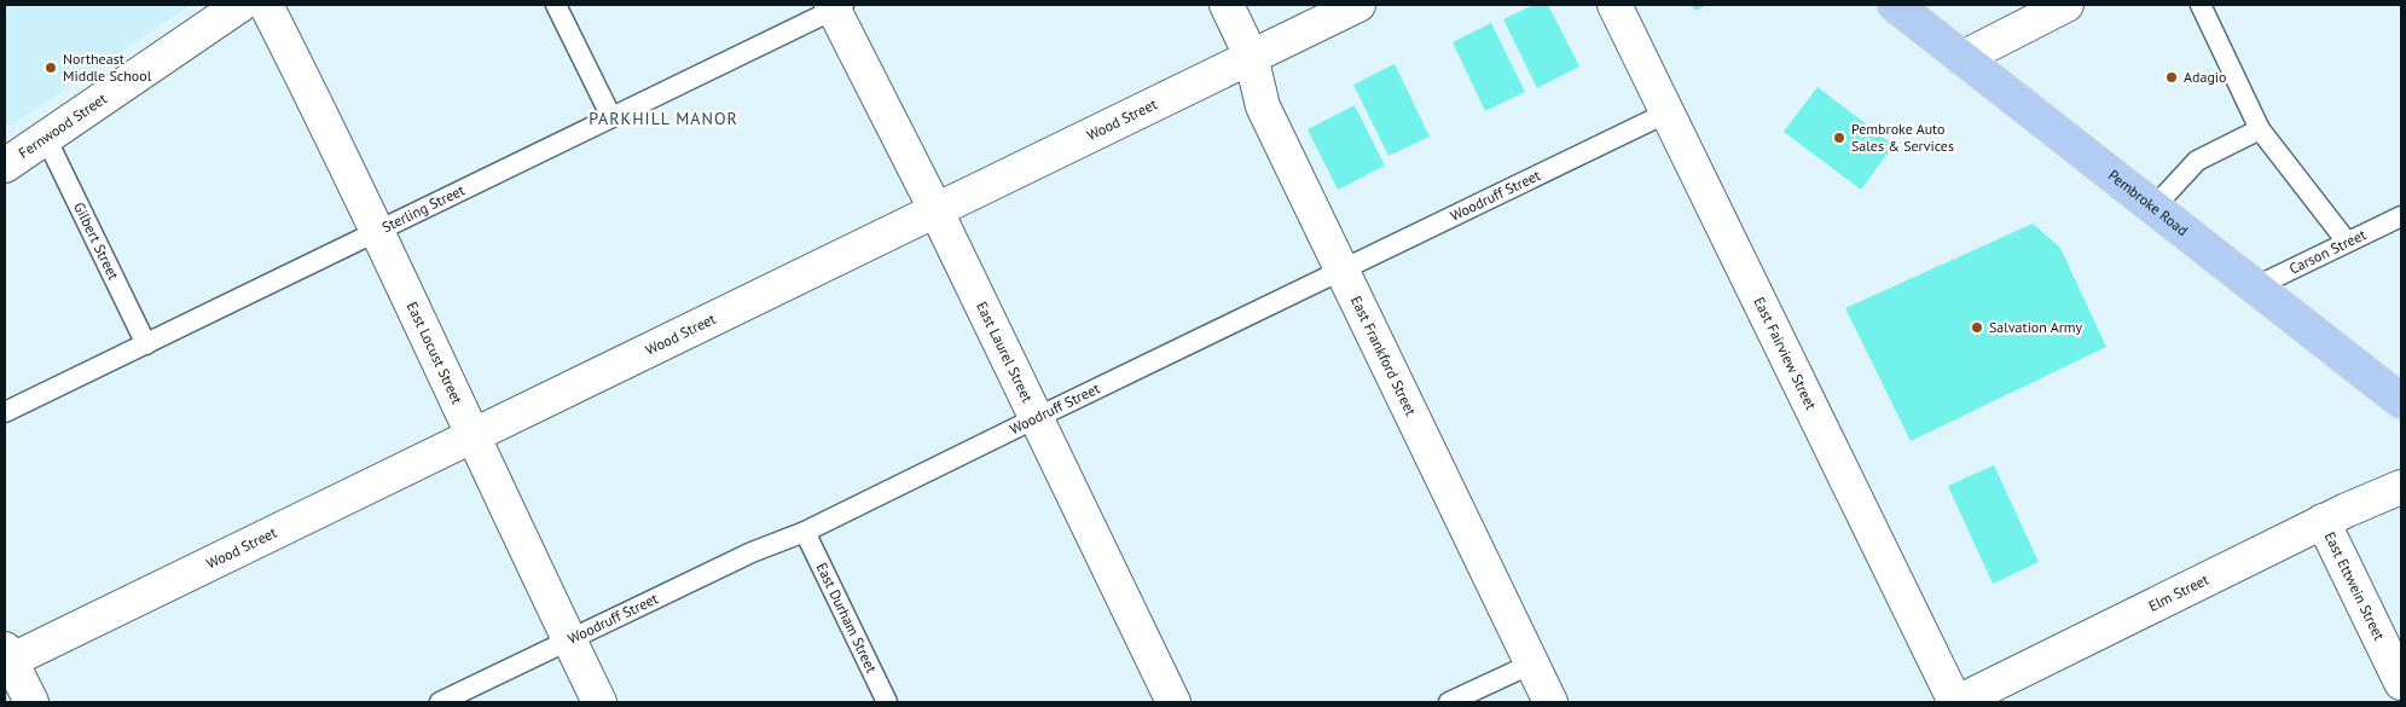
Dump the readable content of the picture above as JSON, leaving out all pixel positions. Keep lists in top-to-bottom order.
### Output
{
  "streets": {
    "main road": ["Pembroke Road"],
    "street": [
      "Wood Street",
      "Fernwood Street",
      "East Locust Street",
      "East Laurel Street",
      "East Fairview Street",
      "East Frankford Street",
      "East Ettwein Street",
      "Elm Street"
    ],
    "lane": [
      "Woodruff Street",
      "Sterling Street",
      "Gilbert Street",
      "Carson Street",
      "East Durham Street"
    ]
  },
  "crossings": [
    ["Wood Street", "East Locust Street"],
    ["Wood Street", "East Laurel Street"],
    ["Wood Street", "East Frankford Street"],
    ["Fernwood Street", "Gilbert Street"],
    ["Woodruff Street", "East Locust Street"],
    ["Woodruff Street", "East Laurel Street"],
    ["Woodruff Street", "East Fairview Street"],
    ["Woodruff Street", "East Frankford Street"],
    ["Woodruff Street", "East Durham Street"],
    ["Pembroke Road", "Carson Street"],
    ["Sterling Street", "Gilbert Street"],
    ["Sterling Street", "East Locust Street"],
    ["Sterling Street", "East Laurel Street"],
    ["East Fairview Street", "Elm Street"],
    ["East Ettwein Street", "Elm Street"]
  ],
  "districts": ["PARKHILL MANOR"],
  "places": [
    "Northeast Middle School",
    "Adagio",
    "Pembroke Auto Sales & Services",
    "Salvation Army"
  ]
}
